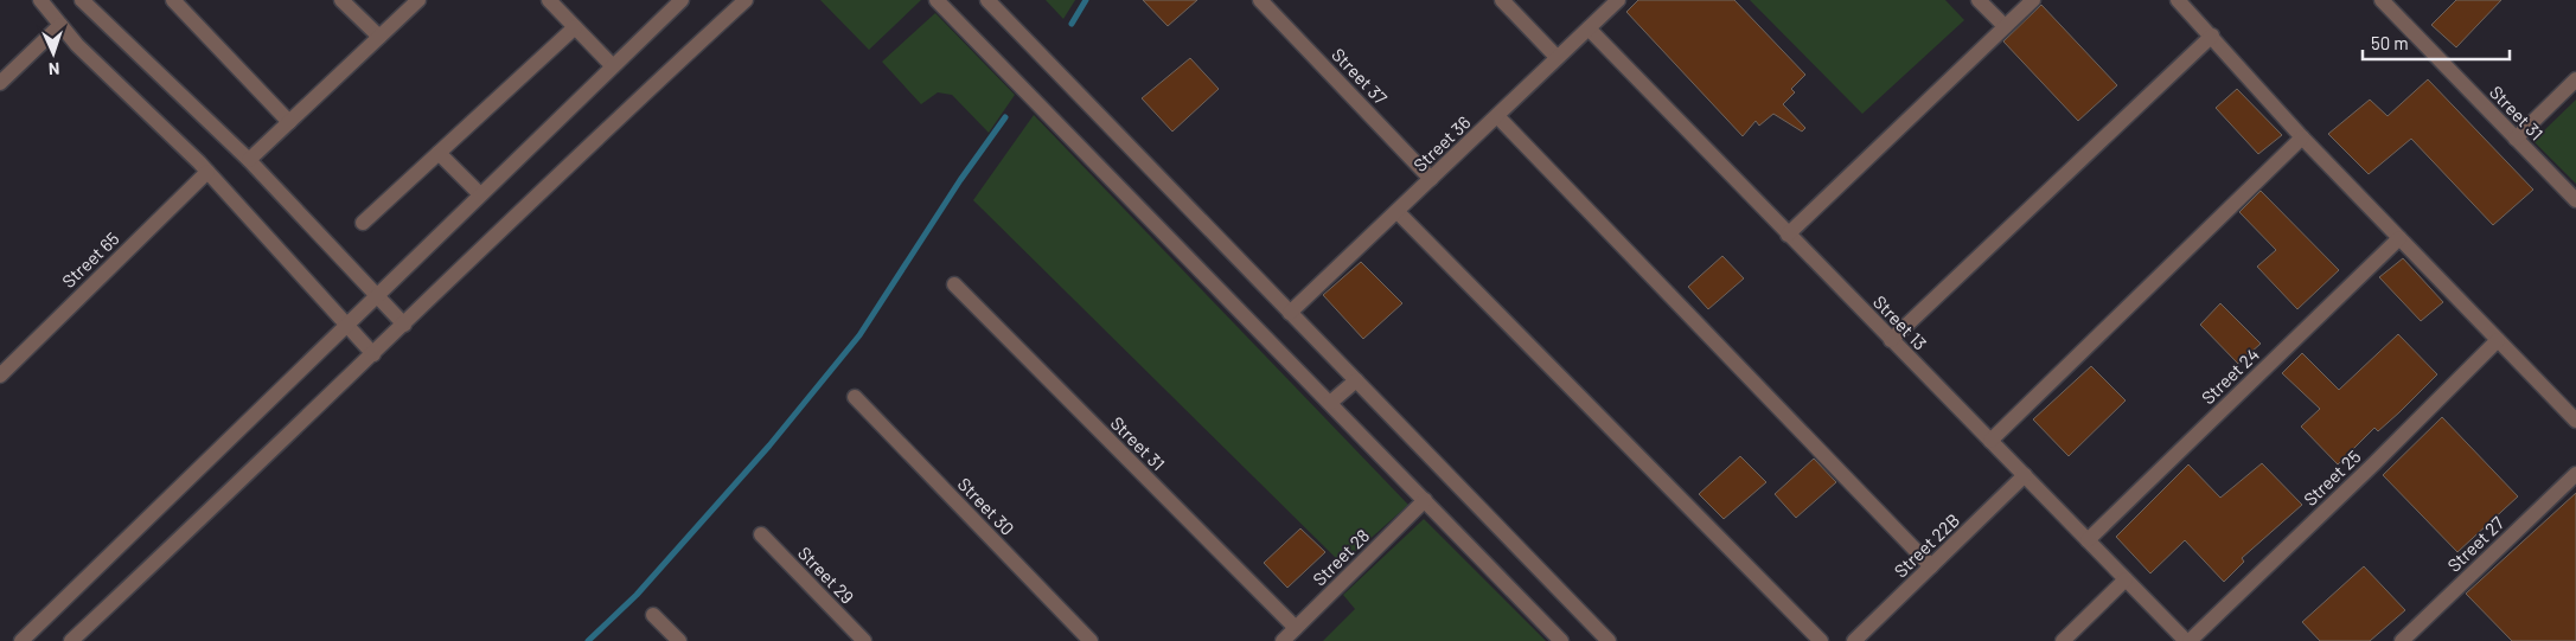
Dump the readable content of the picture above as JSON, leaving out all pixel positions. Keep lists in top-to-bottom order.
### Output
{
  "streets": {
    "street": [
      "Street 37",
      "Street 31",
      "Street 36",
      "Street 65",
      "Street 13",
      "Street 24",
      "Street 25",
      "Street 30",
      "Street 27",
      "Street 22B",
      "Street 28",
      "Street 29"
    ]
  },
  "crossings": [
    ["Street 37", "Street 36"],
    ["Street 31", "Street 28"],
    ["Street 36", "Street 13"],
    ["Street 13", "Street 24"],
    ["Street 13", "Street 25"],
    ["Street 13", "Street 22B"]
  ],
  "scale_bar": "50 m",
  "north": "bottom"
}
